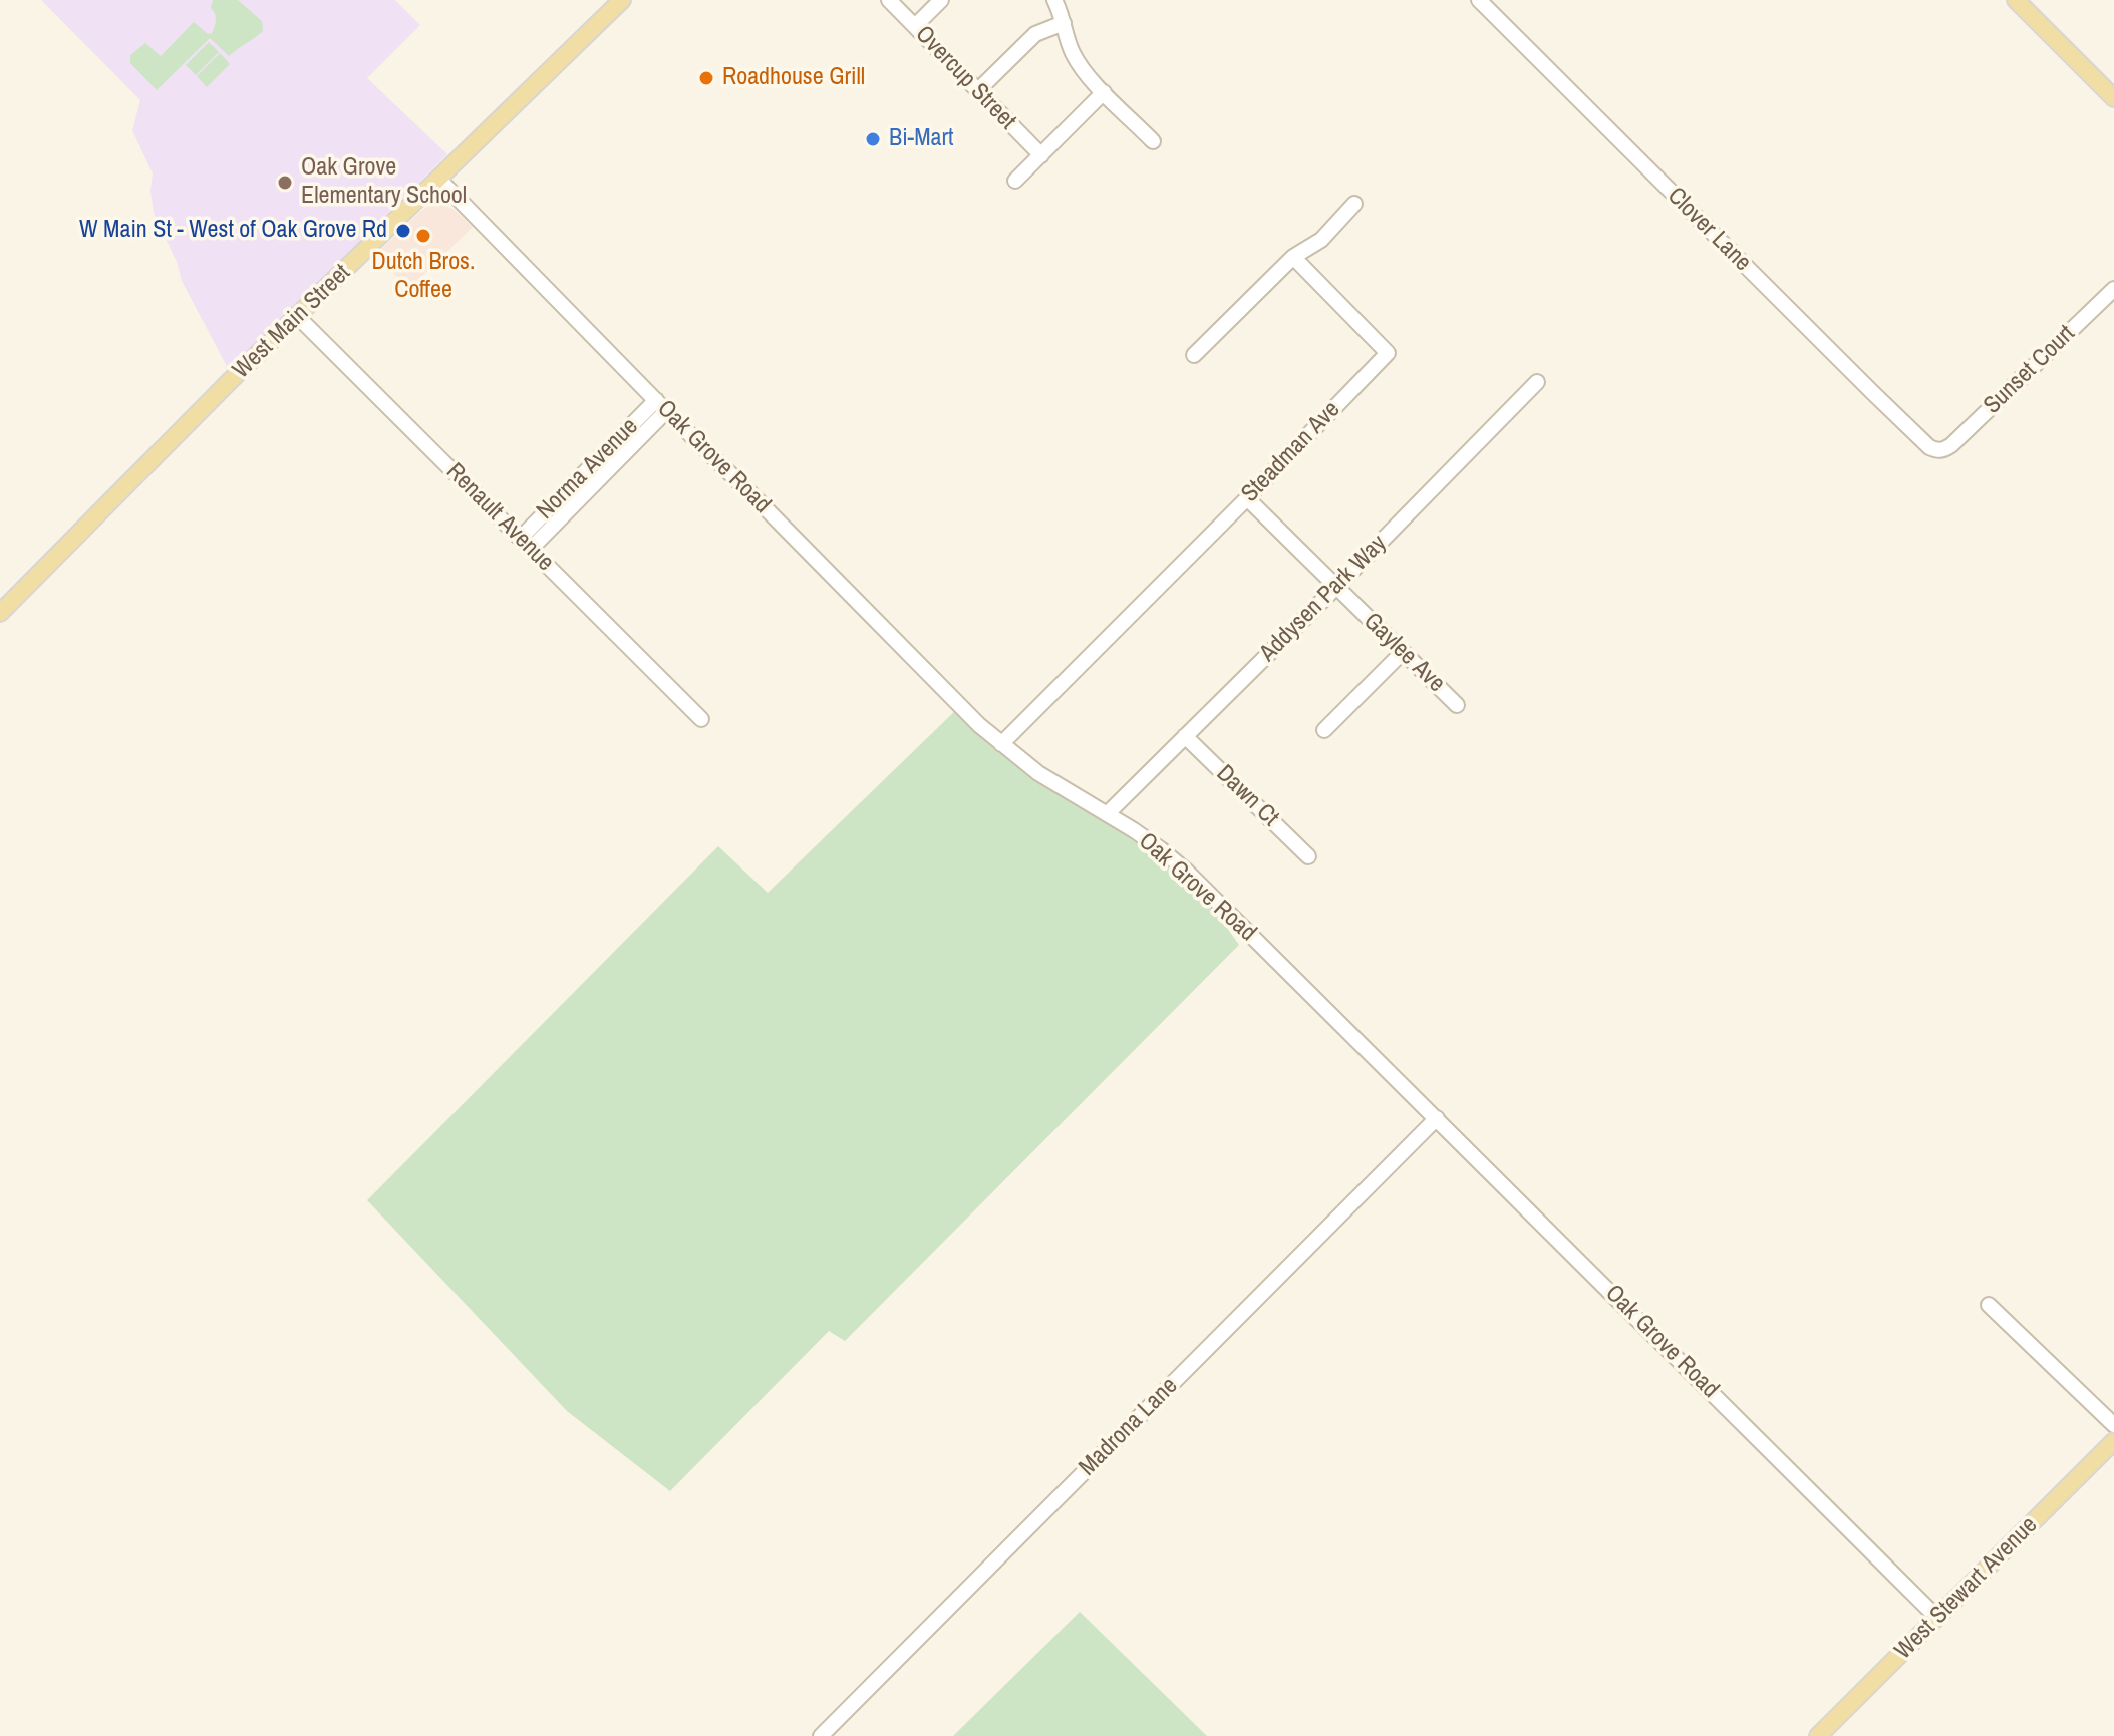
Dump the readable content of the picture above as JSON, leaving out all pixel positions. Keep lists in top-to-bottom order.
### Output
{
  "streets": {
    "main road": ["West Main Street", "West Stewart Avenue"],
    "street": [
      "Overcup Street",
      "Clover Lane",
      "Sunset Court",
      "Steadman Ave",
      "Oak Grove Road",
      "Norma Avenue",
      "Renault Avenue",
      "Addysen Park Way",
      "Gaylee Ave",
      "Dawn Ct",
      "Madrona Lane"
    ]
  },
  "crossings": [
    ["Clover Lane", "Sunset Court"],
    ["West Main Street", "Oak Grove Road"],
    ["West Main Street", "Renault Avenue"],
    ["Steadman Ave", "Oak Grove Road"],
    ["Steadman Ave", "Gaylee Ave"],
    ["Oak Grove Road", "Norma Avenue"],
    ["Oak Grove Road", "Addysen Park Way"],
    ["Oak Grove Road", "Madrona Lane"],
    ["Oak Grove Road", "West Stewart Avenue"],
    ["Norma Avenue", "Renault Avenue"],
    ["Addysen Park Way", "Gaylee Ave"],
    ["Addysen Park Way", "Dawn Ct"]
  ],
  "places": [
    "Roadhouse Grill",
    "Bi-Mart",
    "Oak Grove Elementary School",
    "W Main St - West of Oak Grove Rd",
    "Dutch Bros. Coffee"
  ]
}
